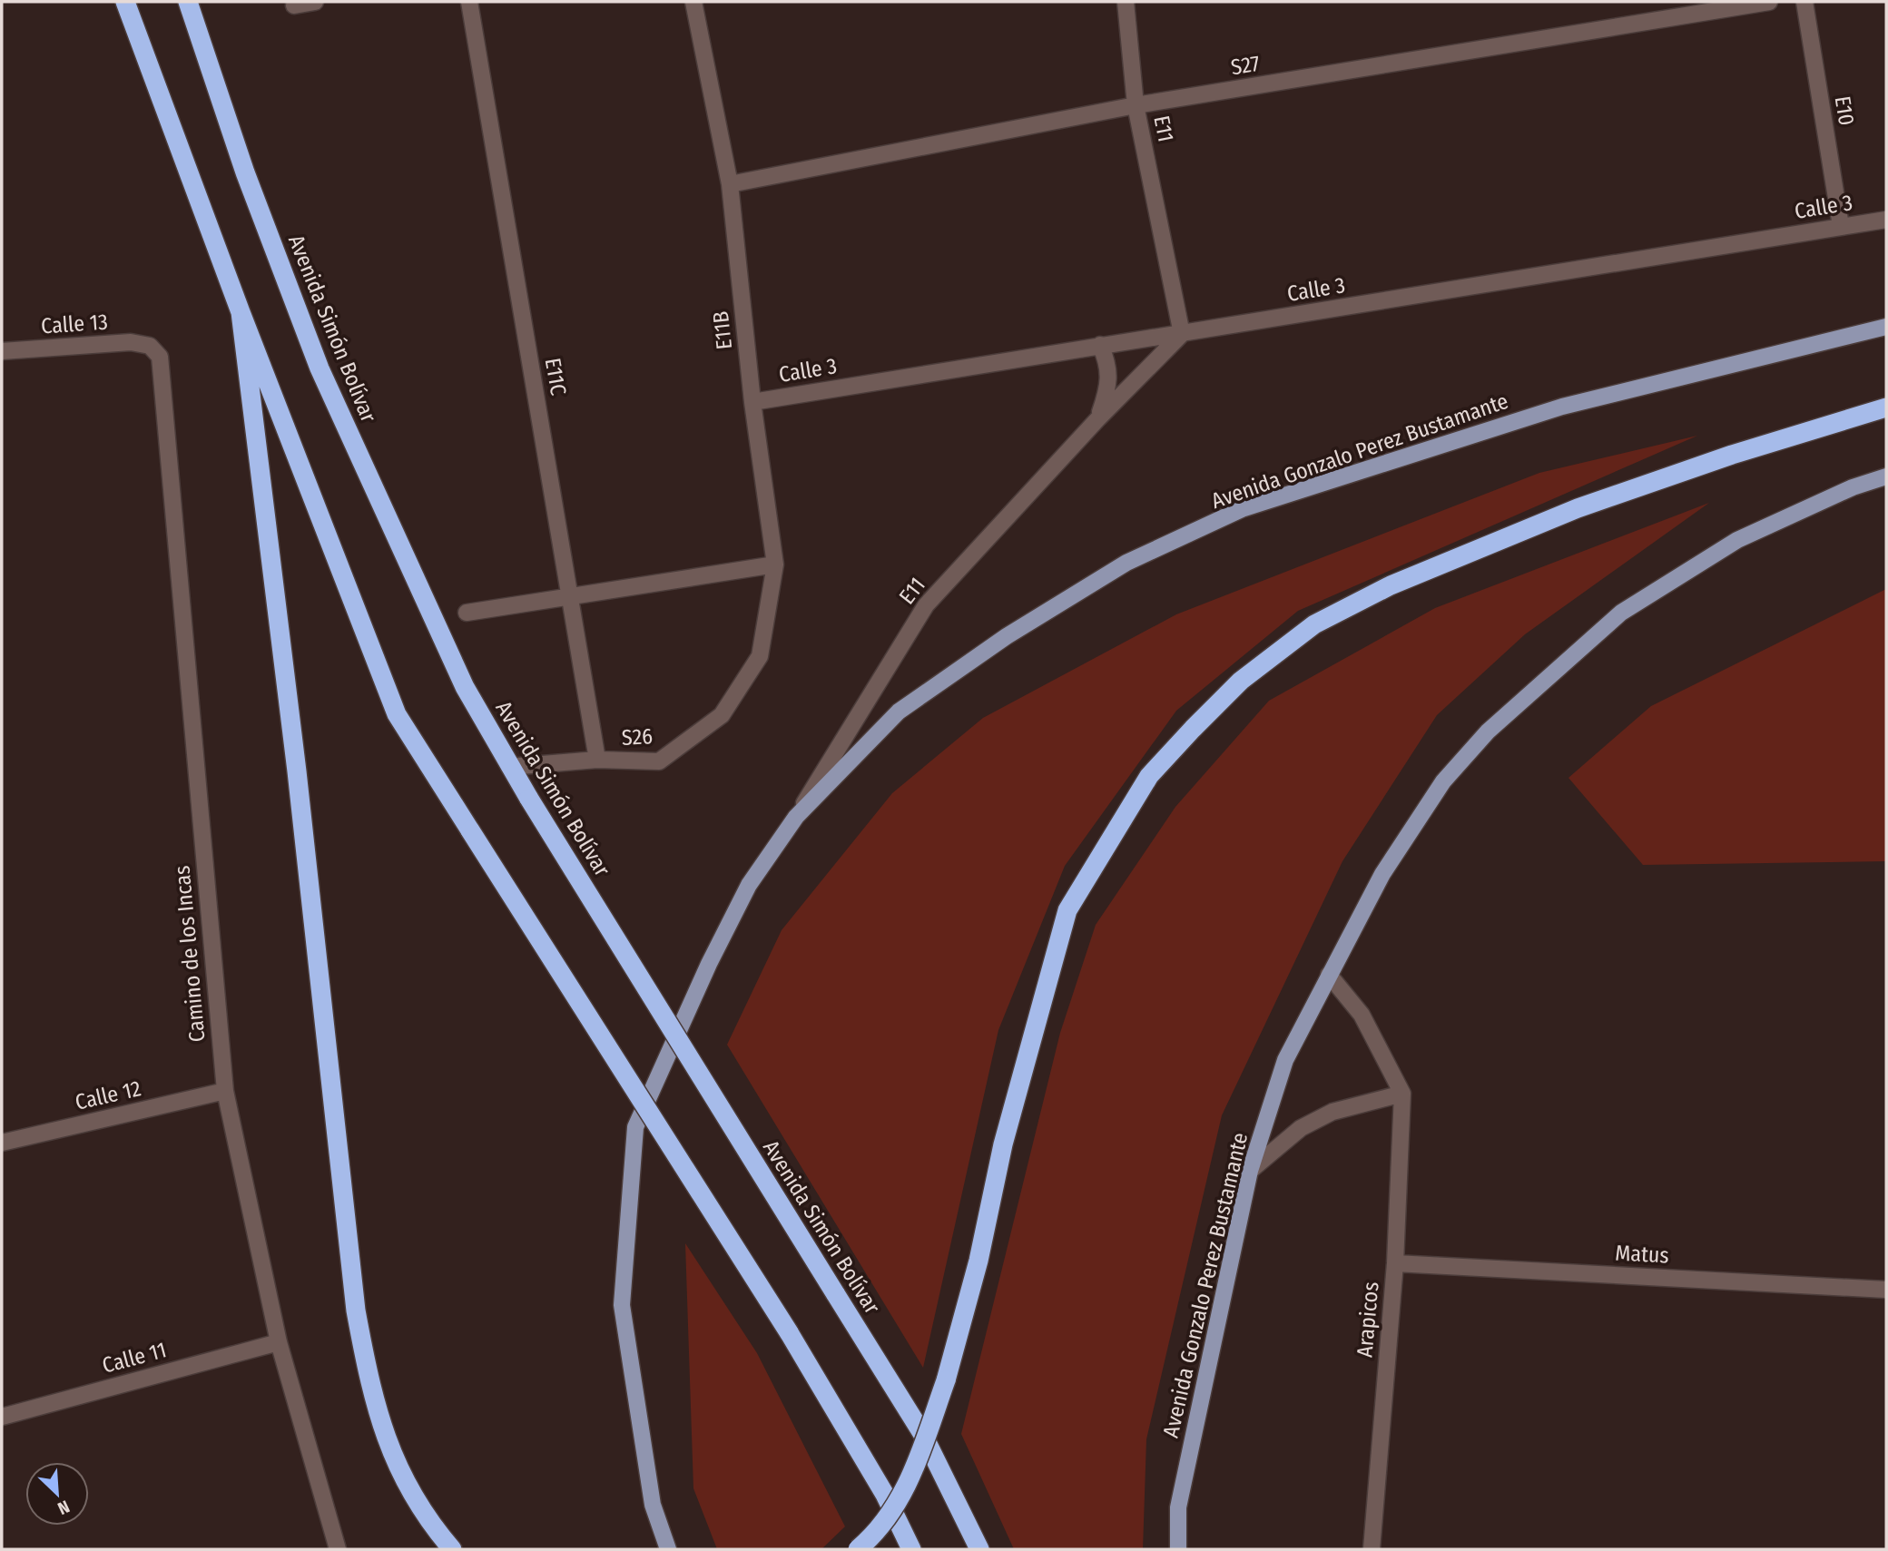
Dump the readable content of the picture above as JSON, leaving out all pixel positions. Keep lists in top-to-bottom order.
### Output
{
  "streets": {
    "highway": ["Avenida Simón Bolívar"],
    "main road": ["Avenida Gonzalo Perez Bustamante"],
    "street": [
      "S27",
      "E10",
      "E11",
      "Calle 3",
      "Calle 13",
      "E11B",
      "E11C",
      "S26",
      "Camino de los Incas",
      "Calle 12",
      "Matus",
      "Arapicos",
      "Calle 11"
    ]
  },
  "crossings": [
    ["S27", "E11"],
    ["S27", "E11B"],
    ["E10", "Calle 3"],
    ["E11", "Calle 3"],
    ["E11", "Avenida Gonzalo Perez Bustamante"],
    ["Calle 3", "E11B"],
    ["Calle 13", "Camino de los Incas"],
    ["Avenida Simón Bolívar", "S26"],
    ["E11B", "S26"],
    ["E11C", "S26"],
    ["Avenida Gonzalo Perez Bustamante", "Arapicos"],
    ["Camino de los Incas", "Calle 12"],
    ["Camino de los Incas", "Calle 11"],
    ["Matus", "Arapicos"]
  ],
  "north": "bottom right"
}
